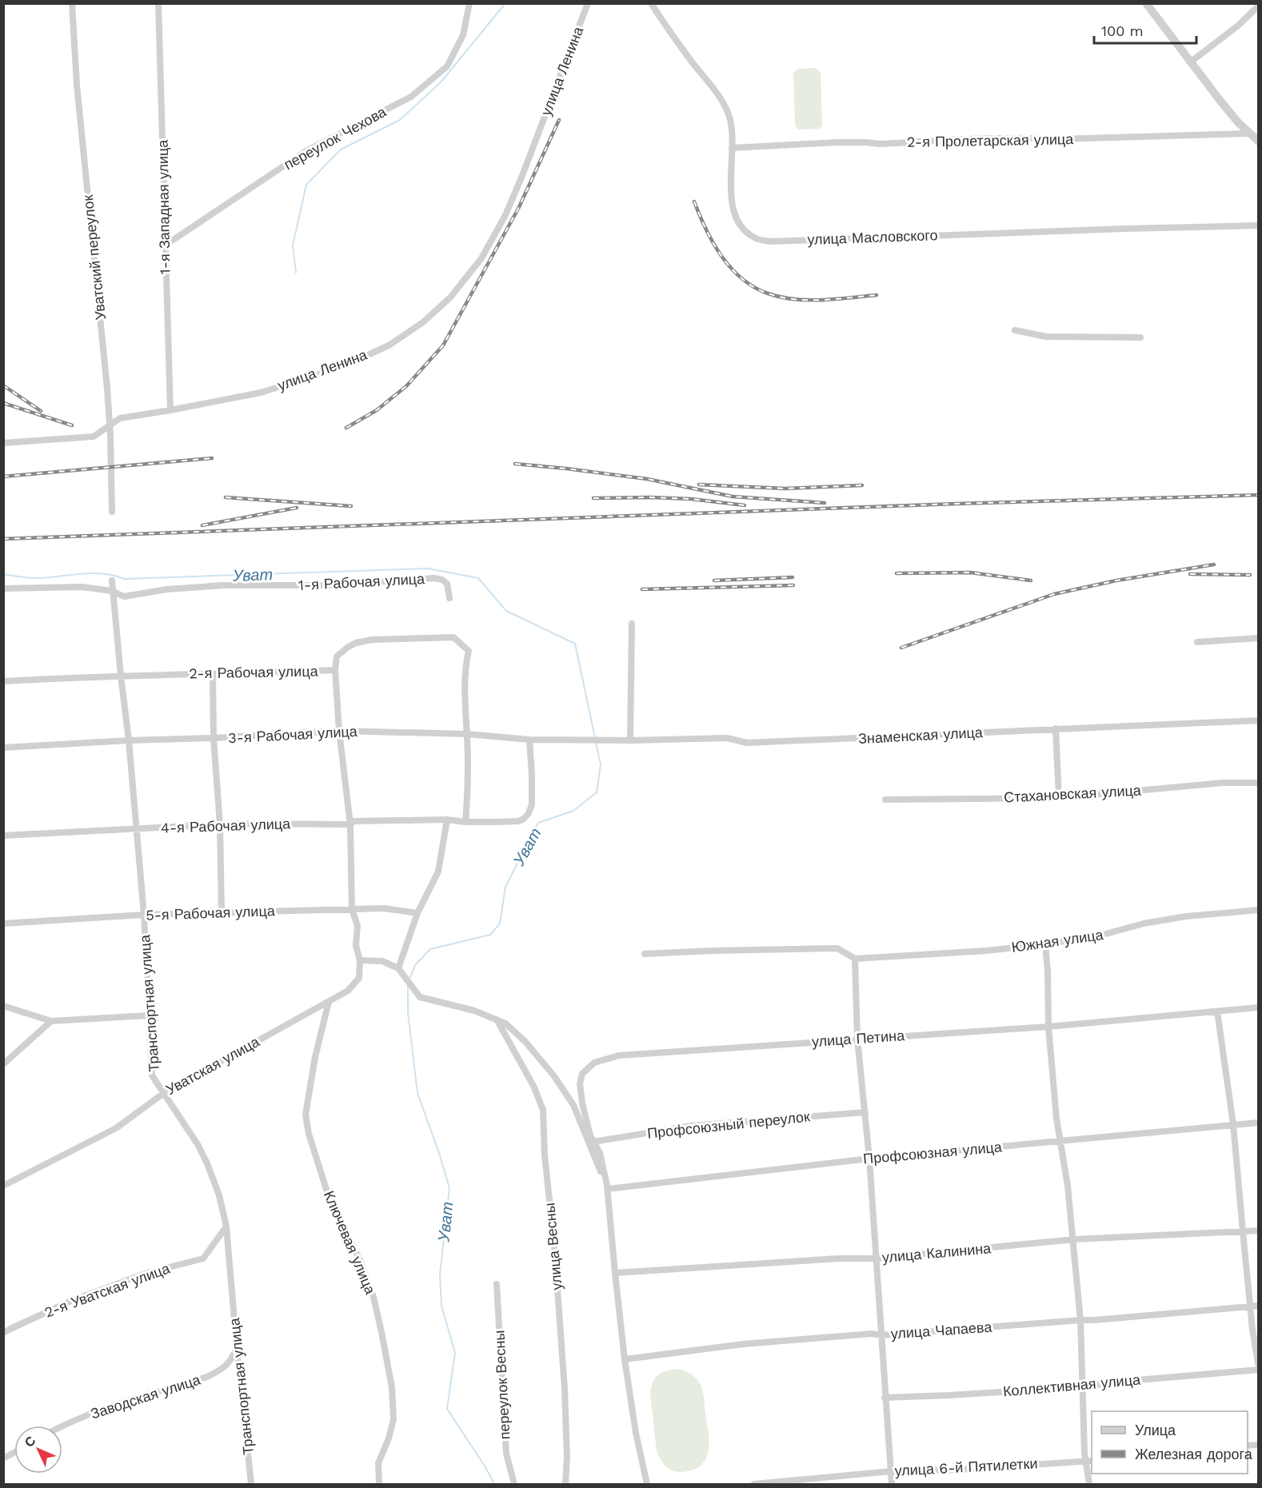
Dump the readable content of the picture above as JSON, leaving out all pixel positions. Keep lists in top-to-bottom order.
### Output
{
  "streets": {
    "street": [
      "улица Ленина",
      "переулок Чехова",
      "2-я Пролетарская улица",
      "1-я Западная улица",
      "улица Масловского",
      "Уватский переулок",
      "1-я Рабочая улица",
      "2-я Рабочая улица",
      "3-я Рабочая улица",
      "Знаменская улица",
      "Стахановская улица",
      "4-я Рабочая улица",
      "5-я Рабочая улица",
      "Южная улица",
      "Транспортная улица",
      "улица Петина",
      "Уватская улица",
      "Профсоюзный переулок",
      "Профсоюзная улица",
      "Ключевая улица",
      "улица Весны",
      "улица Калинина",
      "2-я Уватская улица",
      "улица Чапаева",
      "переулок Весны",
      "Коллективная улица",
      "Заводская улица",
      "улица 6-й Пятилетки"
    ]
  },
  "crossings": [
    ["улица Ленина", "1-я Западная улица"],
    ["улица Ленина", "Уватский переулок"],
    ["переулок Чехова", "1-я Западная улица"],
    ["2-я Пролетарская улица", "улица Масловского"],
    ["1-я Рабочая улица", "Транспортная улица"],
    ["2-я Рабочая улица", "3-я Рабочая улица"],
    ["2-я Рабочая улица", "Транспортная улица"],
    ["2-я Рабочая улица", "Уватская улица"],
    ["3-я Рабочая улица", "Знаменская улица"],
    ["3-я Рабочая улица", "4-я Рабочая улица"],
    ["3-я Рабочая улица", "Транспортная улица"],
    ["3-я Рабочая улица", "Уватская улица"],
    ["4-я Рабочая улица", "Транспортная улица"],
    ["4-я Рабочая улица", "Уватская улица"],
    ["5-я Рабочая улица", "Транспортная улица"],
    ["5-я Рабочая улица", "Уватская улица"],
    ["Транспортная улица", "Уватская улица"],
    ["Транспортная улица", "2-я Уватская улица"],
    ["Транспортная улица", "Заводская улица"],
    ["улица Петина", "Профсоюзный переулок"],
    ["улица Петина", "Профсоюзная улица"],
    ["Уватская улица", "Ключевая улица"]
  ],
  "water": ["Уват"],
  "legend": ["Улица", "Железная дорога"],
  "scale_bar": "100 m",
  "north": "top left"
}
